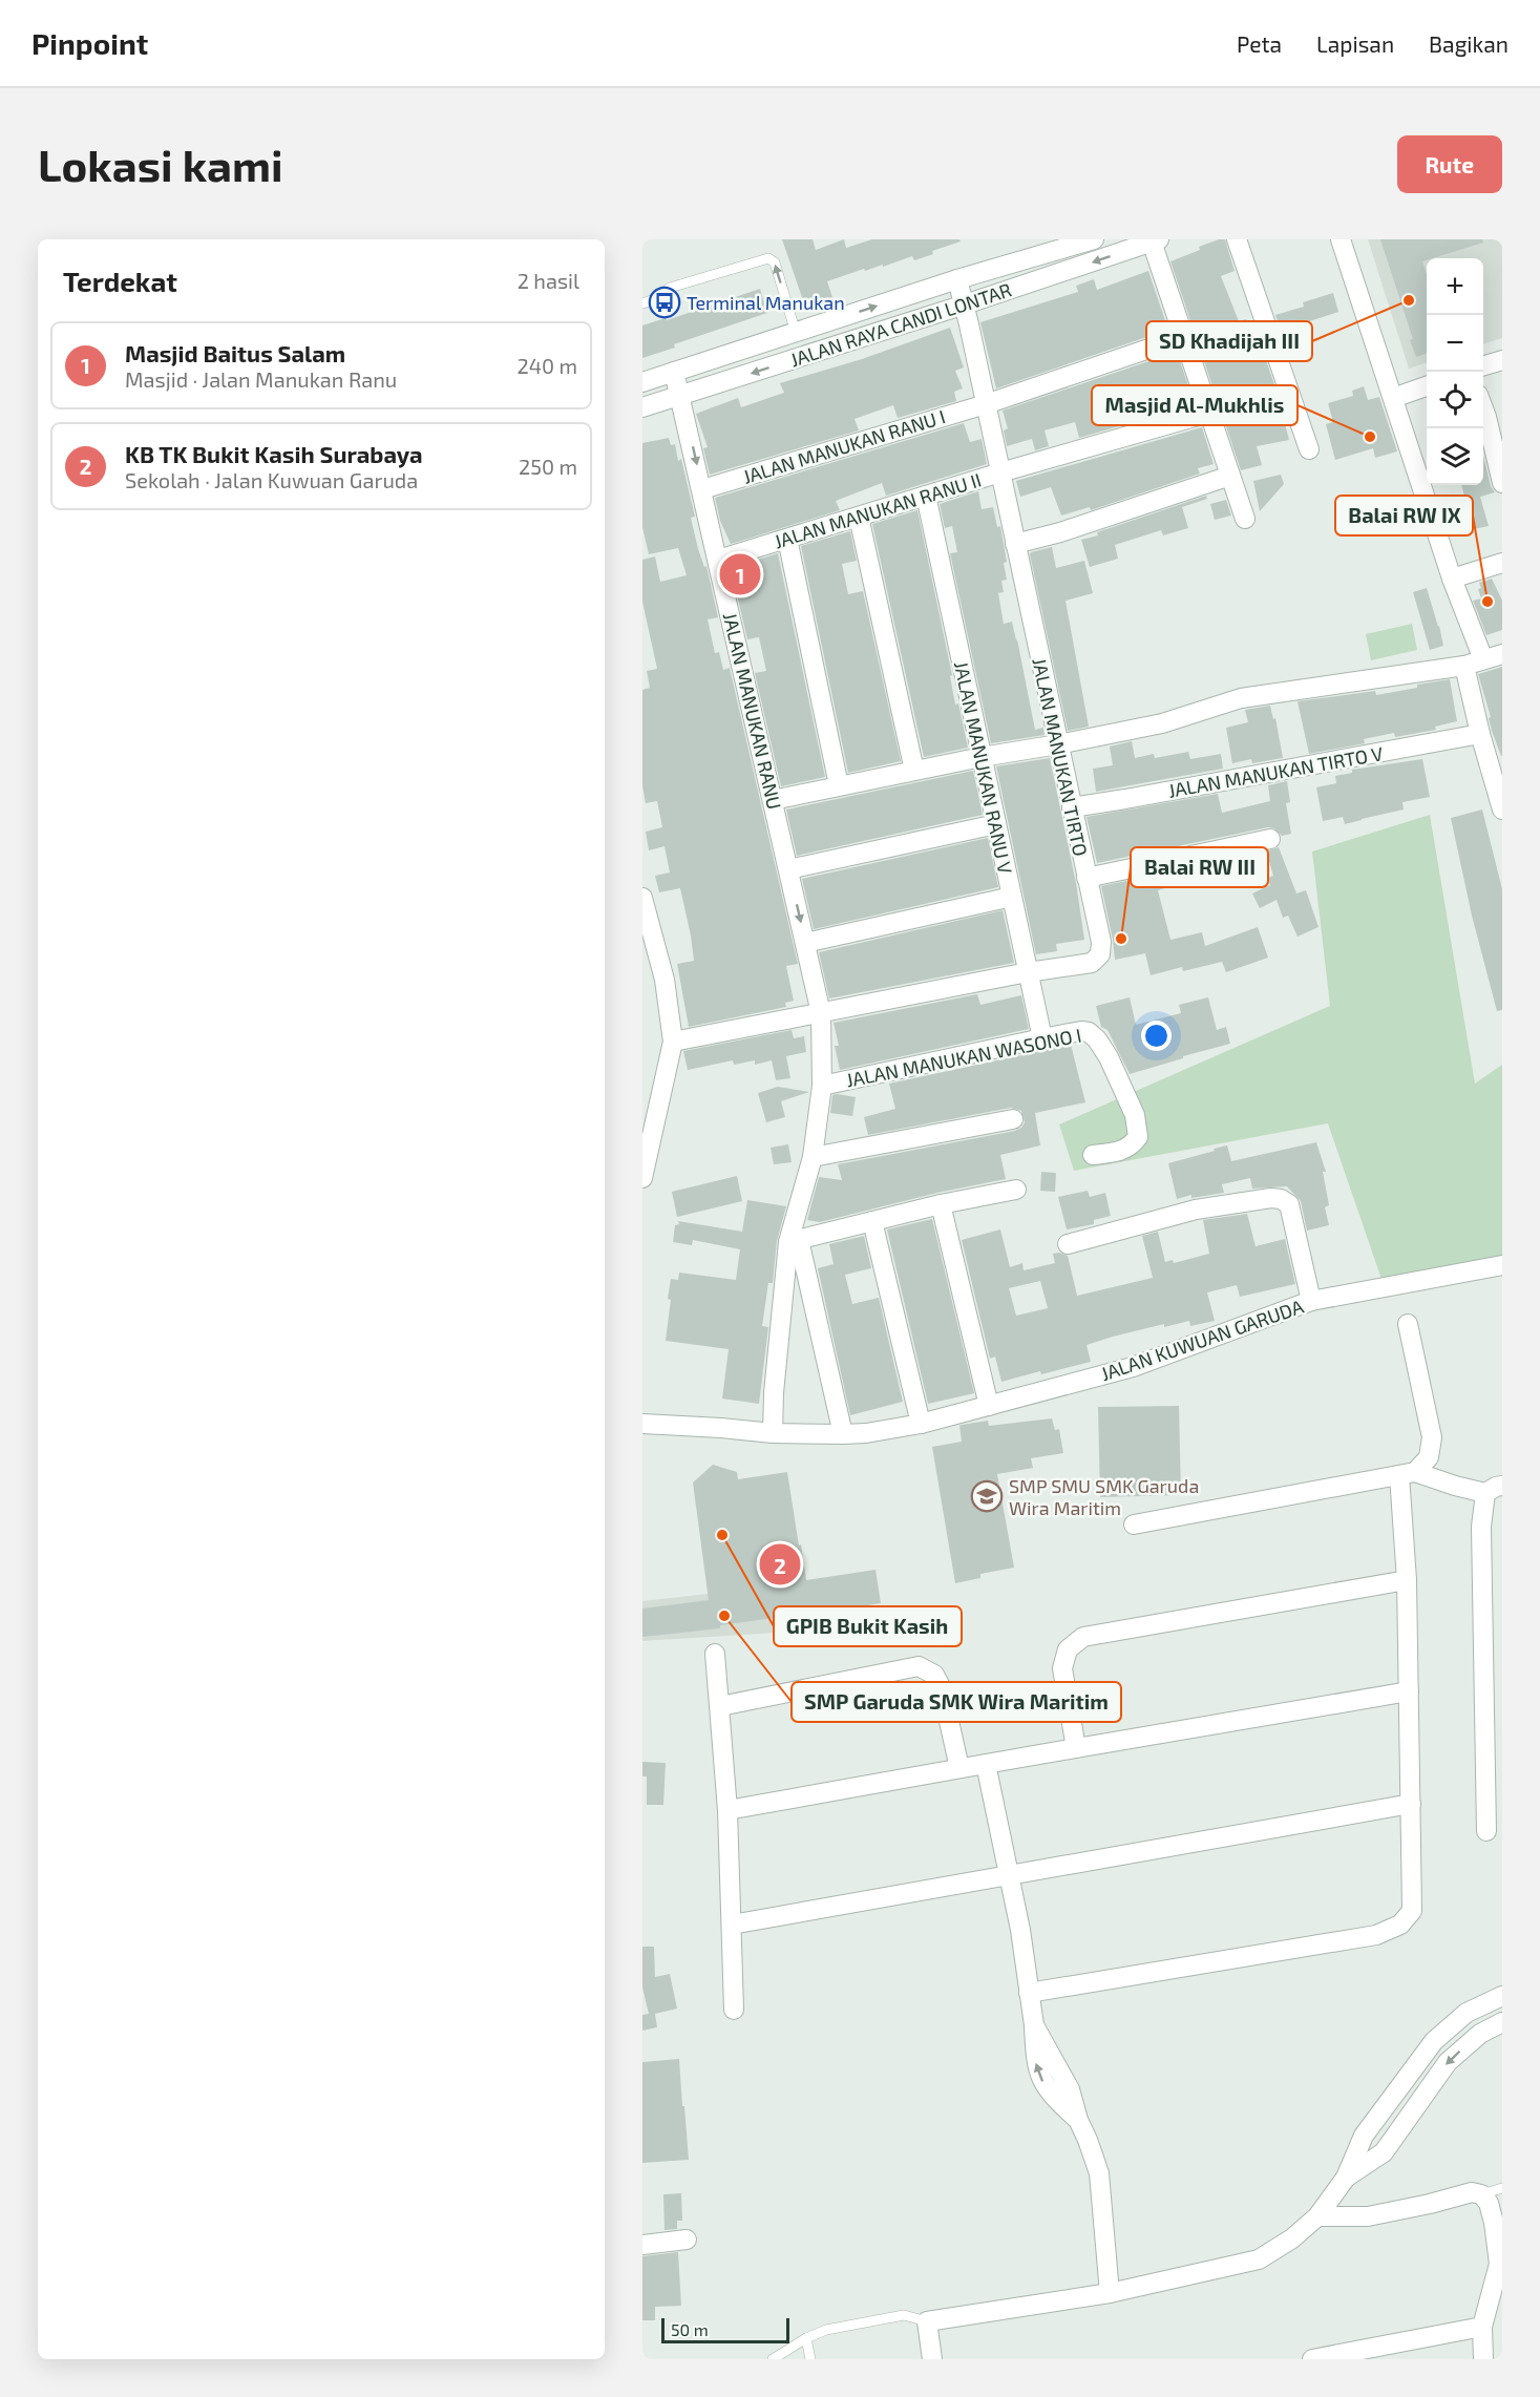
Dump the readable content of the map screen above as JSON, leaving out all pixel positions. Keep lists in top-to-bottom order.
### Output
{
  "streets": {
    "street": [
      "JALAN RAYA CANDI LONTAR",
      "JALAN MANUKAN RANU I",
      "JALAN MANUKAN RANU II",
      "JALAN MANUKAN RANU",
      "JALAN MANUKAN TIRTO",
      "JALAN MANUKAN RANU V",
      "JALAN MANUKAN TIRTO V",
      "JALAN MANUKAN WASONO I",
      "JALAN KUWUAN GARUDA"
    ]
  },
  "crossings": [
    ["JALAN RAYA CANDI LONTAR", "JALAN MANUKAN RANU"],
    ["JALAN RAYA CANDI LONTAR", "JALAN MANUKAN TIRTO"],
    ["JALAN MANUKAN RANU I", "JALAN MANUKAN RANU"],
    ["JALAN MANUKAN RANU I", "JALAN MANUKAN TIRTO"],
    ["JALAN MANUKAN RANU II", "JALAN MANUKAN RANU"],
    ["JALAN MANUKAN RANU II", "JALAN MANUKAN TIRTO"],
    ["JALAN MANUKAN RANU II", "JALAN MANUKAN RANU V"],
    ["JALAN MANUKAN RANU", "JALAN MANUKAN TIRTO"],
    ["JALAN MANUKAN RANU", "JALAN MANUKAN WASONO I"],
    ["JALAN MANUKAN RANU", "JALAN KUWUAN GARUDA"],
    ["JALAN MANUKAN TIRTO", "JALAN MANUKAN RANU V"],
    ["JALAN MANUKAN TIRTO", "JALAN MANUKAN TIRTO V"],
    ["JALAN MANUKAN RANU V", "JALAN MANUKAN WASONO I"]
  ],
  "places": {
    "other": [
      "SD Khadijah III",
      "Masjid Al-Mukhlis",
      "Balai RW IX",
      "Balai RW III",
      "GPIB Bukit Kasih",
      "SMP Garuda SMK Wira Maritim"
    ],
    "bus stop": ["Terminal Manukan"],
    "school or university": ["SMP SMU SMK Garuda Wira Maritim"]
  },
  "scale_bar": "50 m",
  "page": {
    "header": "Pinpoint",
    "nav": ["Peta", "Lapisan", "Bagikan"],
    "buttons": "Rute",
    "title": "Lokasi kami",
    "heading": ["Terdekat", "2 hasil"],
    "map_buttons": ["+", "−"],
    "list": [
      {
        "mark": "1",
        "name": "Masjid Baitus Salam",
        "note": "Masjid · Jalan Manukan Ranu",
        "value": "240 m"
      },
      {
        "mark": "2",
        "name": "KB TK Bukit Kasih Surabaya",
        "note": "Sekolah · Jalan Kuwuan Garuda",
        "value": "250 m"
      }
    ],
    "pins": ["1", "2"],
    "scale": "50 m"
  }
}
